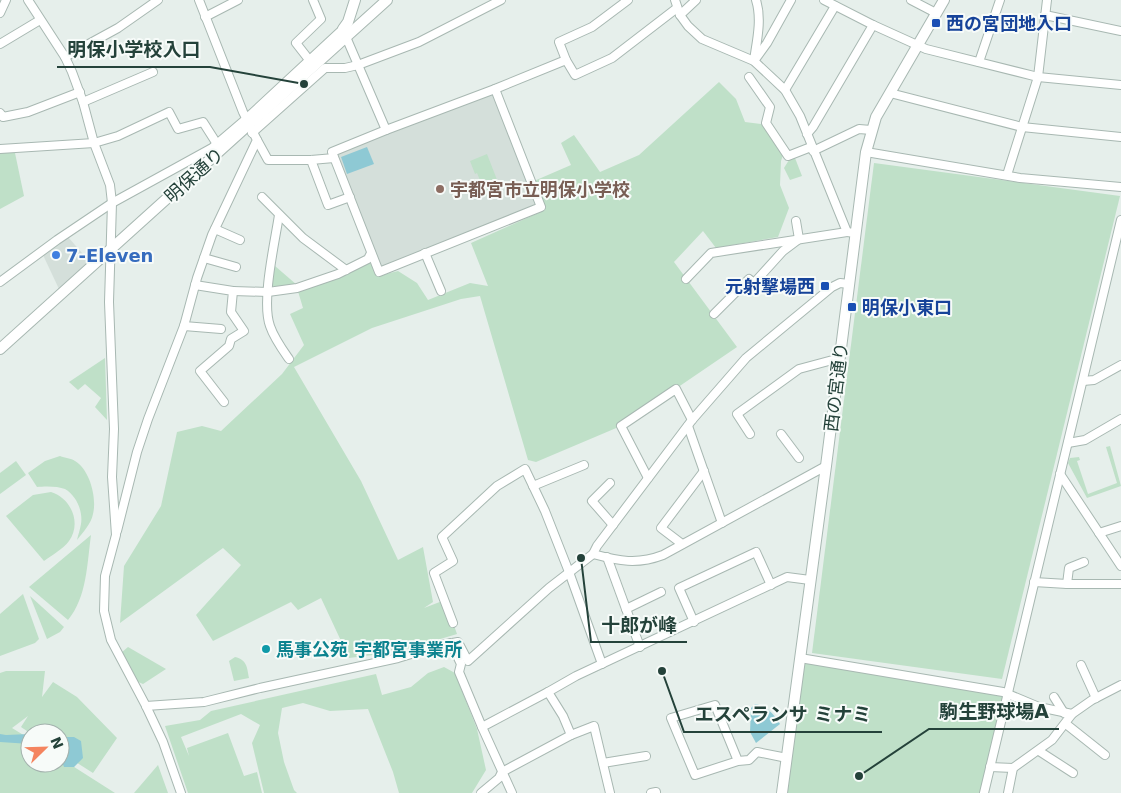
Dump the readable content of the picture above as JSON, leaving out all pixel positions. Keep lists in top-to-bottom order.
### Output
{
  "streets": {
    "street": ["明保通り", "西の宮通り"]
  },
  "places": {
    "transit": ["西の宮団地入口", "元射撃場西", "明保小東口"],
    "other": [
      "明保小学校入口",
      "宇都宮市立明保小学校",
      "7-Eleven",
      "十郎が峰",
      "馬事公苑 宇都宮事業所",
      "エスペランサ ミナミ",
      "駒生野球場A"
    ]
  },
  "north": "top right"
}
